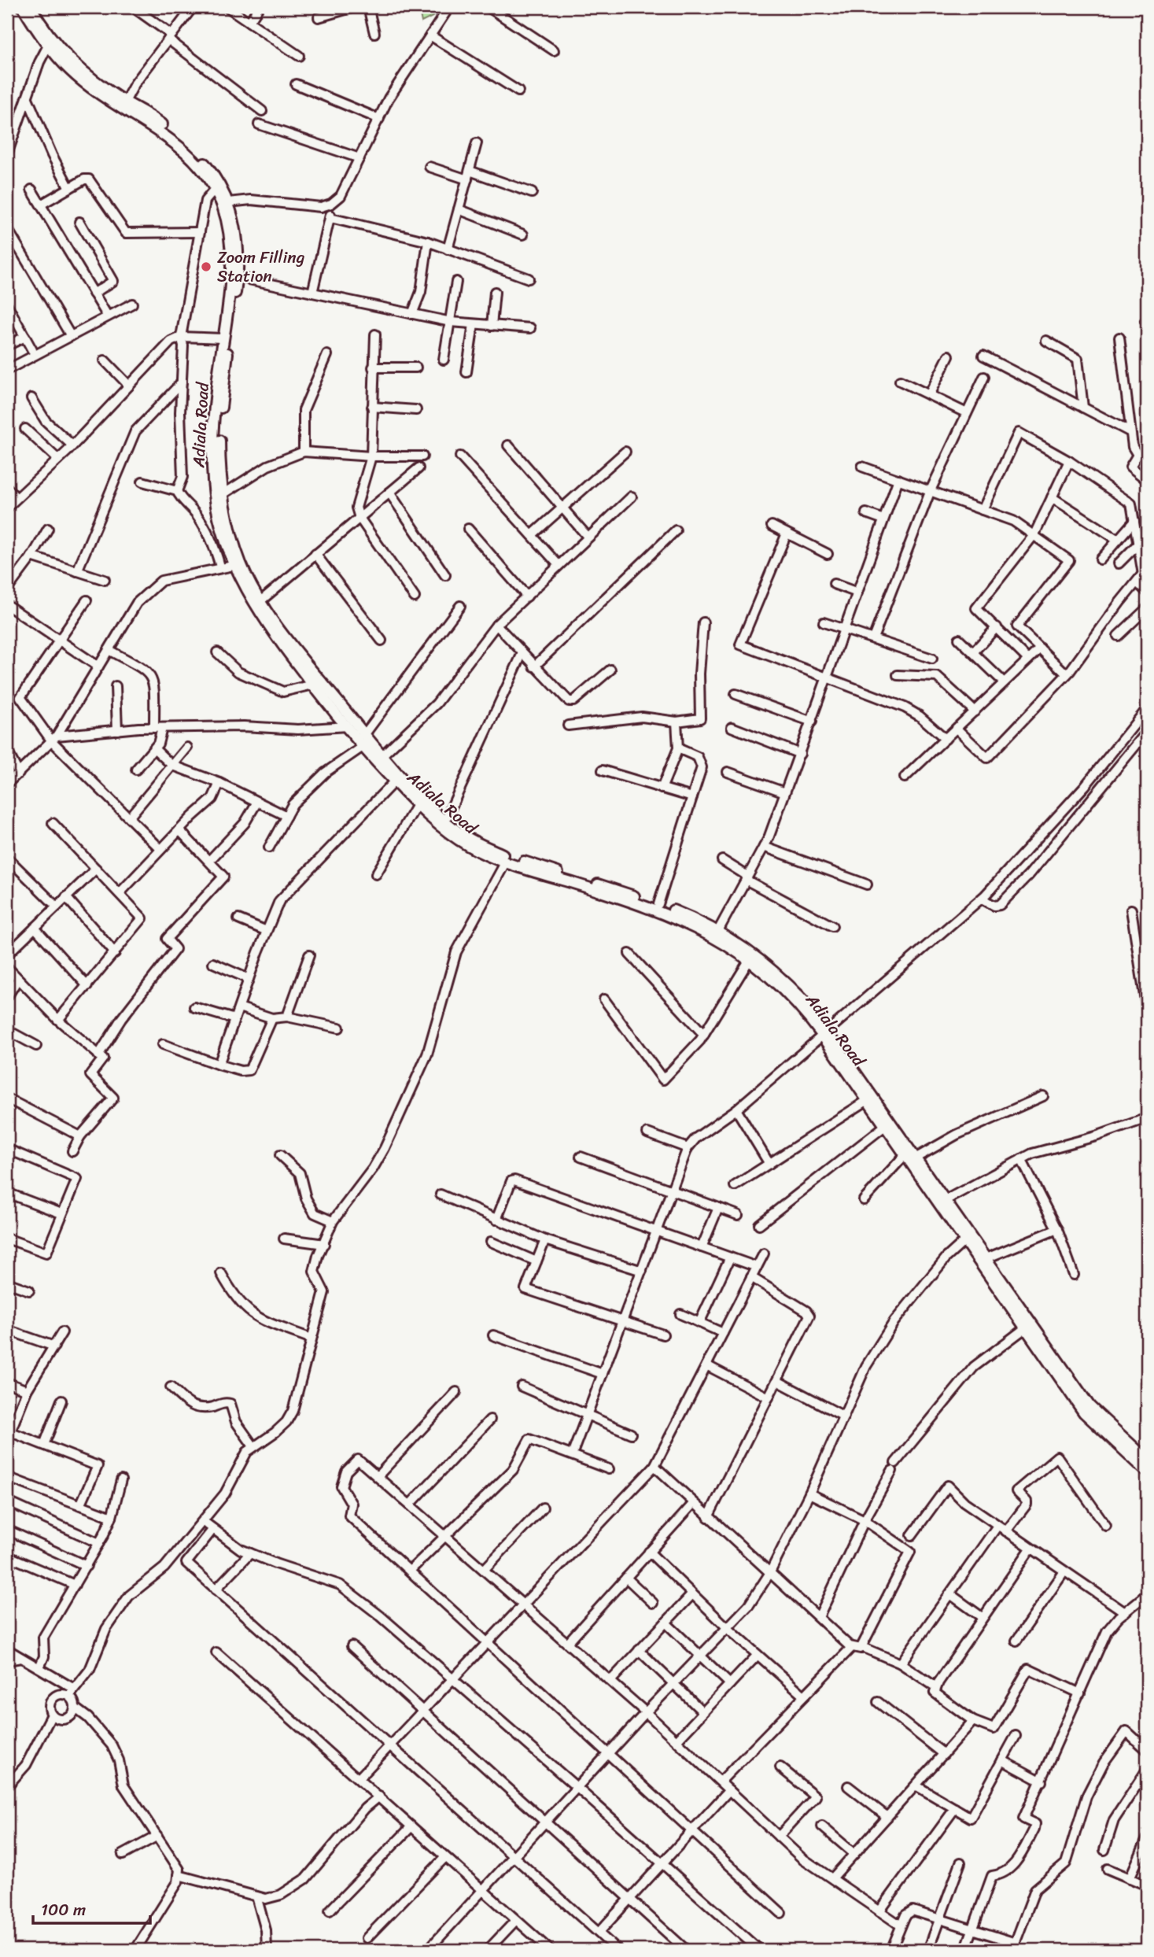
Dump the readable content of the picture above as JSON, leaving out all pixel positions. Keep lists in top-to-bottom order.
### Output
{
  "streets": {
    "main road": ["Adiala Road"]
  },
  "places": ["Zoom Filling Station"],
  "scale_bar": "100 m"
}
